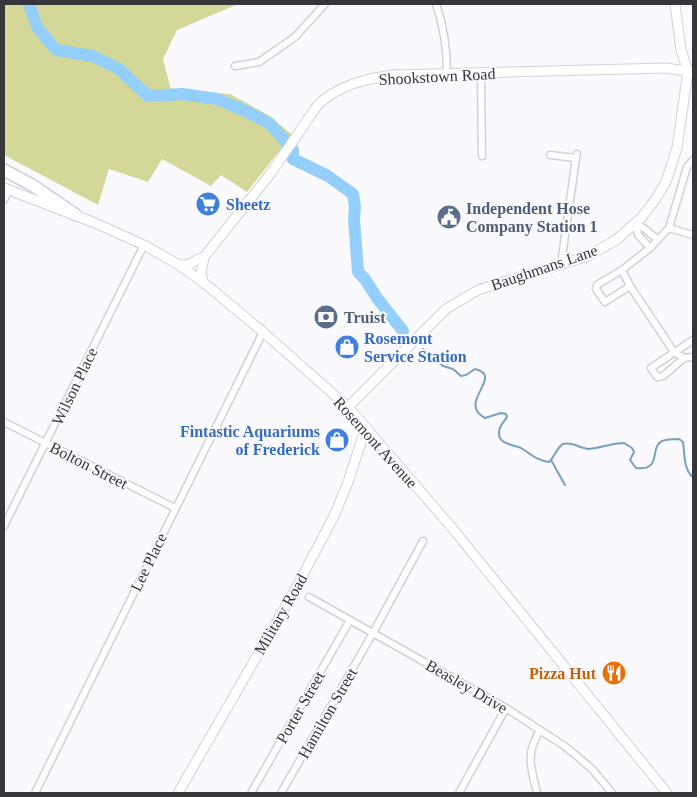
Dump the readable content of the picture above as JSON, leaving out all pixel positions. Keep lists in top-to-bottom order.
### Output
{
  "streets": {
    "main road": [
      "Shookstown Road",
      "Baughmans Lane",
      "Rosemont Avenue",
      "Military Road"
    ],
    "street": [
      "Wilson Place",
      "Bolton Street",
      "Lee Place",
      "Beasley Drive",
      "Porter Street",
      "Hamilton Street"
    ]
  },
  "crossings": [
    ["Shookstown Road", "Baughmans Lane"],
    ["Baughmans Lane", "Rosemont Avenue"],
    ["Wilson Place", "Rosemont Avenue"],
    ["Wilson Place", "Bolton Street"],
    ["Rosemont Avenue", "Lee Place"],
    ["Rosemont Avenue", "Military Road"],
    ["Bolton Street", "Lee Place"],
    ["Beasley Drive", "Porter Street"],
    ["Beasley Drive", "Hamilton Street"]
  ],
  "places": {
    "supermarket": ["Sheetz"],
    "public building": ["Independent Hose Company Station 1"],
    "bank": ["Truist"],
    "shop": ["Rosemont Service Station", "Fintastic Aquariums of Frederick"],
    "restaurant": ["Pizza Hut"]
  }
}
